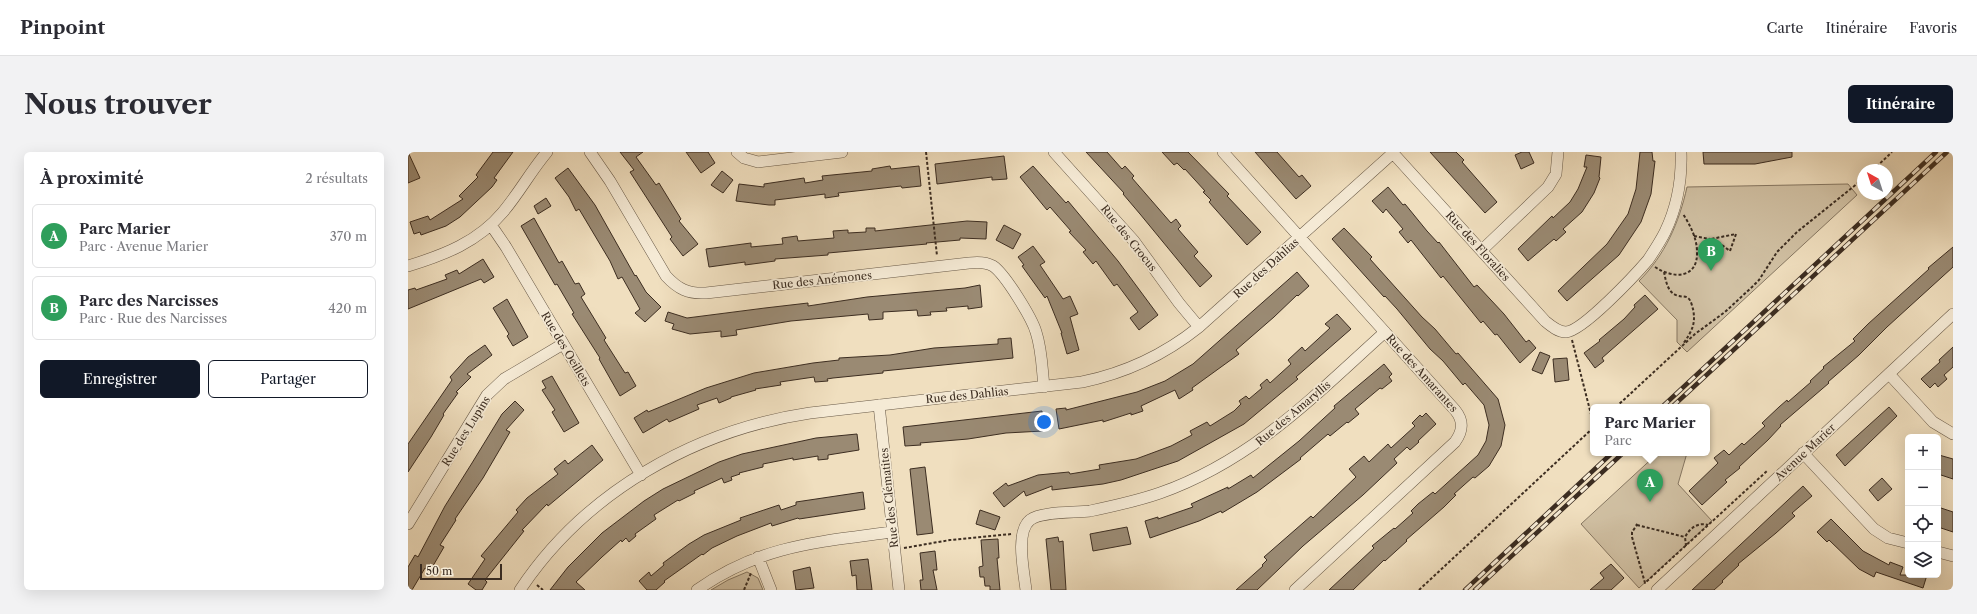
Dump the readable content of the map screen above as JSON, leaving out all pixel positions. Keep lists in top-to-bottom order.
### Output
{
  "streets": {
    "street": [
      "Rue des Crocus",
      "Rue des Floralies",
      "Rue des Dahlias",
      "Rue des Anémones",
      "Rue des Oeillets",
      "Rue des Amarantes",
      "Rue des Amaryllis",
      "Rue des Lupins",
      "Avenue Marier",
      "Rue des Clématites"
    ]
  },
  "crossings": [
    ["Rue des Crocus", "Rue des Dahlias"],
    ["Rue des Floralies", "Rue des Dahlias"],
    ["Rue des Dahlias", "Rue des Anémones"],
    ["Rue des Dahlias", "Rue des Oeillets"],
    ["Rue des Dahlias", "Rue des Amarantes"],
    ["Rue des Dahlias", "Rue des Clématites"],
    ["Rue des Oeillets", "Rue des Lupins"],
    ["Rue des Amarantes", "Rue des Amaryllis"]
  ],
  "scale_bar": "50 m",
  "north": "top left",
  "page": {
    "header": "Pinpoint",
    "nav": ["Carte", "Itinéraire", "Favoris"],
    "buttons": [
      "Itinéraire",
      ["Enregistrer", "Partager"]
    ],
    "title": "Nous trouver",
    "heading": ["À proximité", "2 résultats"],
    "list": [
      {
        "mark": "A",
        "name": "Parc Marier",
        "note": "Parc · Avenue Marier",
        "value": "370 m"
      },
      {
        "mark": "B",
        "name": "Parc des Narcisses",
        "note": "Parc · Rue des Narcisses",
        "value": "420 m"
      }
    ],
    "pins": ["B", "A"],
    "popup": ["Parc Marier", "Parc"],
    "map_buttons": ["+", "−"],
    "scale": "50 m"
  }
}
